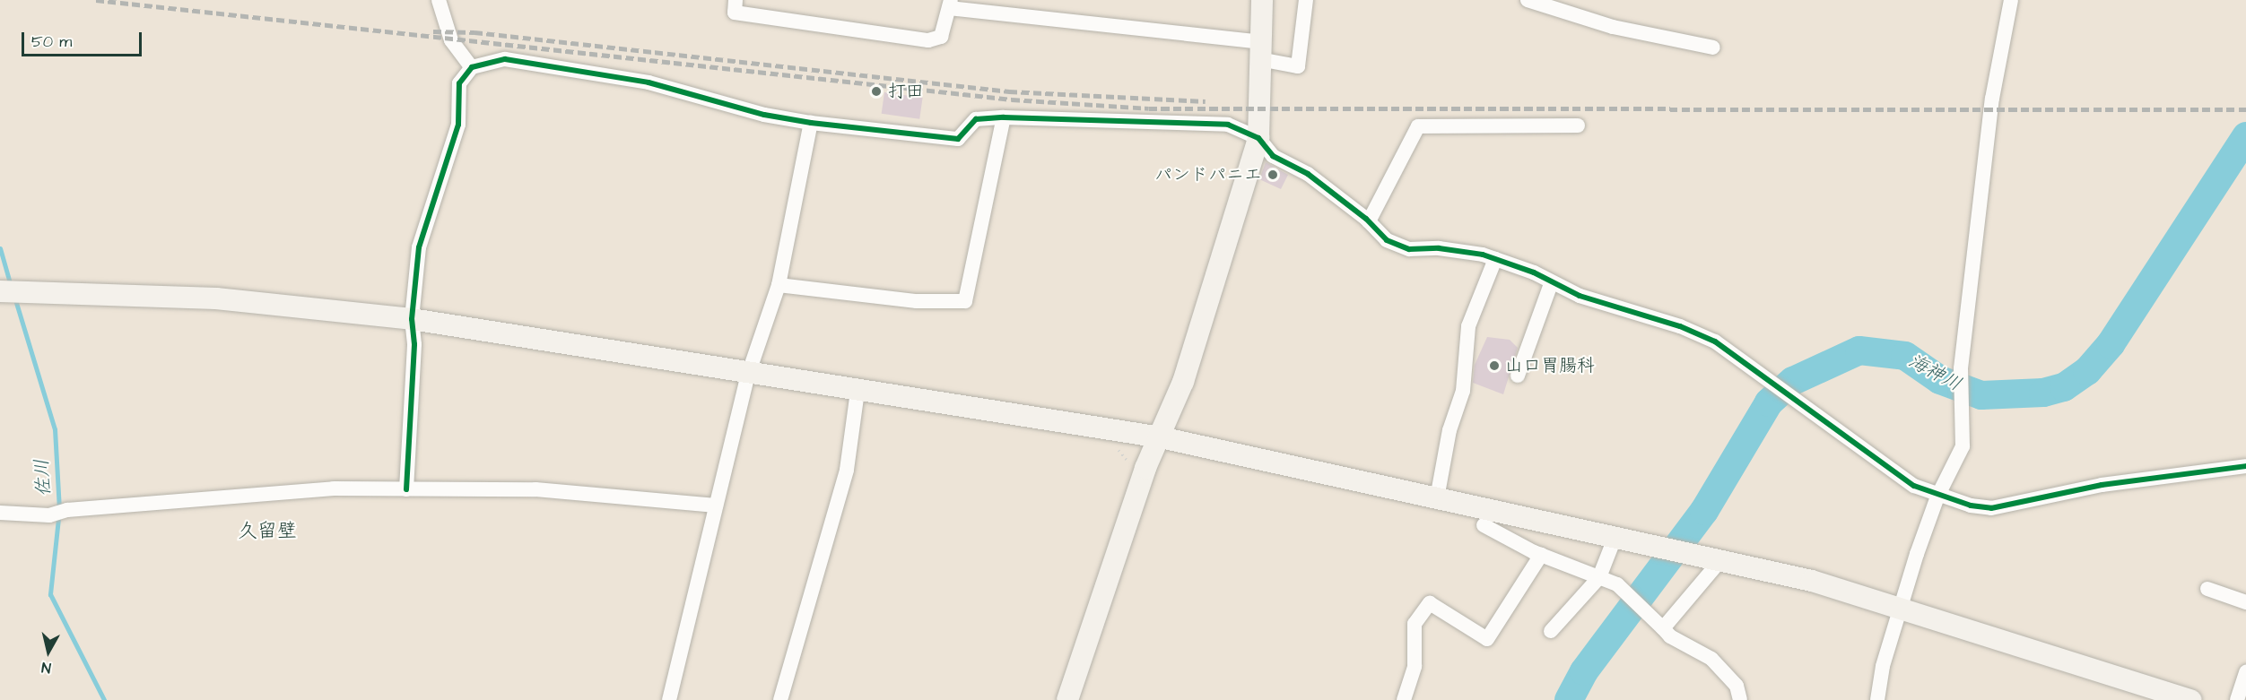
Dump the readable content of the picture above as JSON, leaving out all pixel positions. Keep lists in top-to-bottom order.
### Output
{
  "districts": ["久留壁"],
  "water": ["海神川", "佐川"],
  "places": ["打田", "パンドパニエ", "山口胃腸科"],
  "scale_bar": "50 m",
  "north": "bottom"
}
